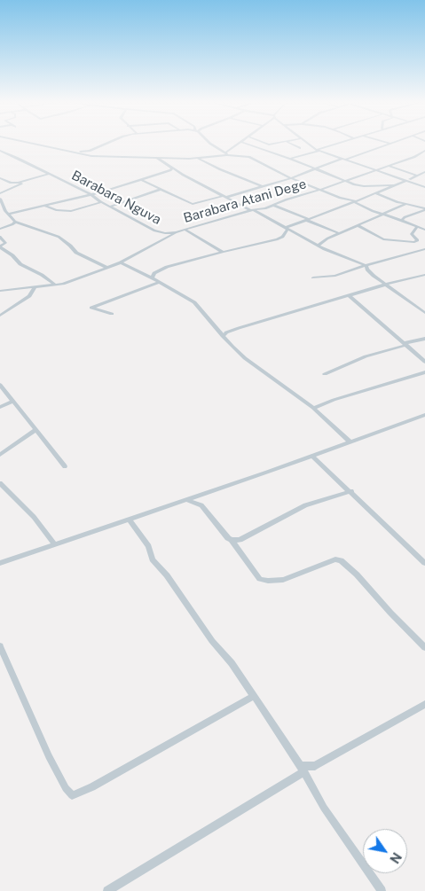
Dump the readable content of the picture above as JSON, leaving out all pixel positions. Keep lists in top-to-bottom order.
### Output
{
  "streets": {
    "street": ["Barabara Nguva", "Barabara Atani Dege"]
  },
  "crossings": [
    ["Barabara Nguva", "Barabara Atani Dege"]
  ],
  "north": "bottom right"
}
